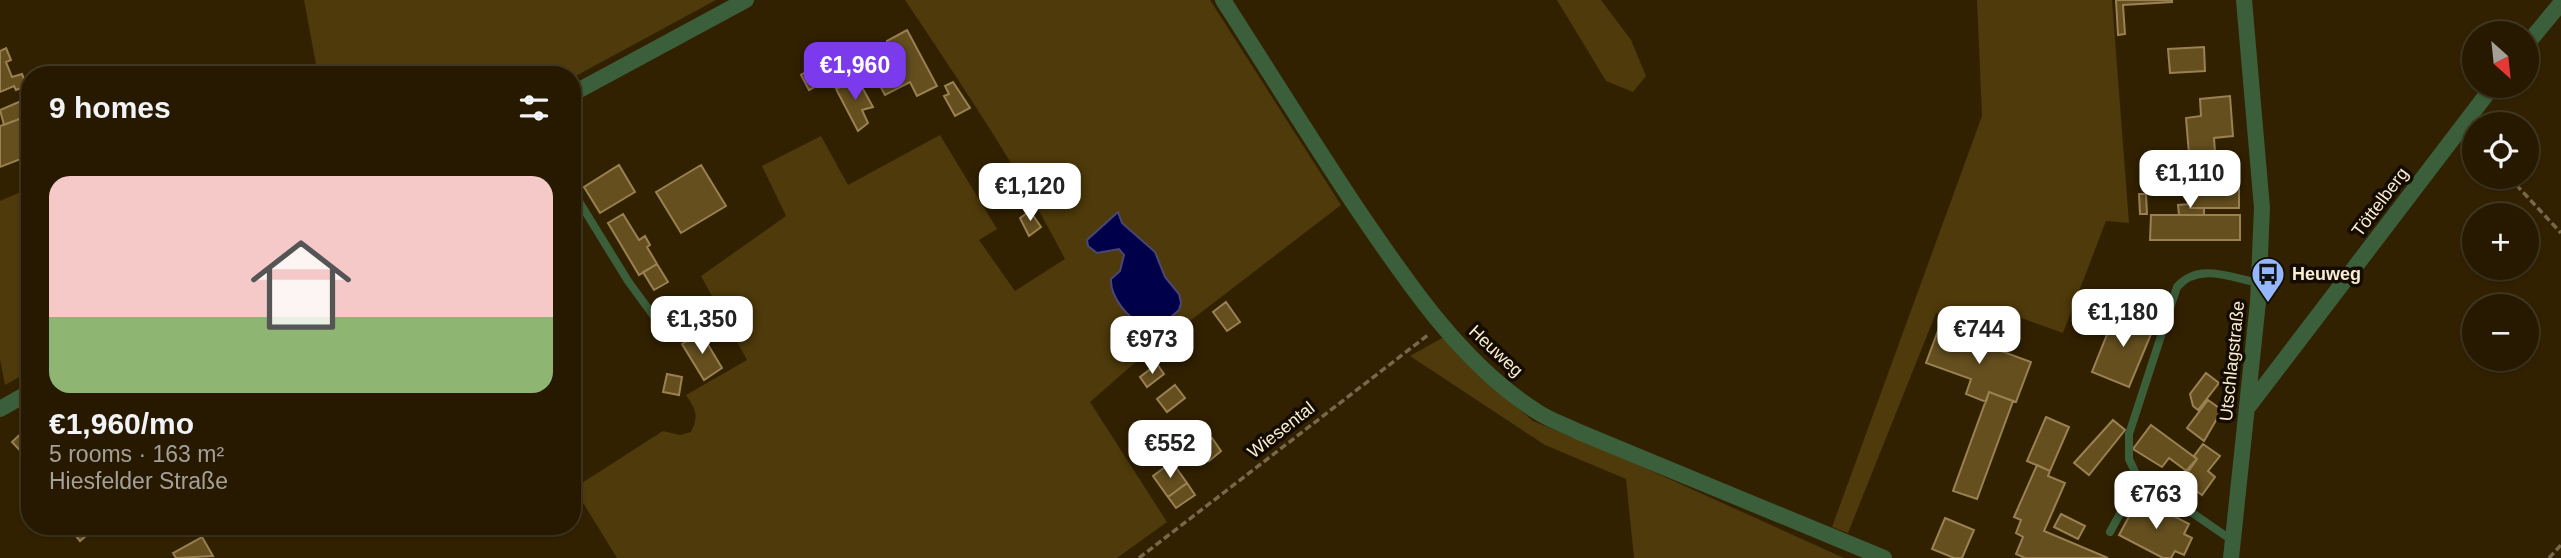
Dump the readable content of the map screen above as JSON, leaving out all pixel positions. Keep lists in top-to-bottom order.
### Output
{
  "streets": {
    "street": ["Töttelberg", "Heuweg", "Utschlagstraße"],
    "path": ["Wiesental"]
  },
  "crossings": [
    ["Töttelberg", "Utschlagstraße"],
    ["Heuweg", "Wiesental"]
  ],
  "places": {
    "bus stop": ["Heuweg"]
  },
  "north": "bottom right",
  "page": {
    "map_buttons": ["+", "−"],
    "price": [
      "€1,960",
      "€1,110",
      "€1,120",
      "€1,180",
      "€1,350",
      "€744",
      "€973",
      "€552",
      "€763"
    ],
    "heading": "9 homes",
    "list": [
      {
        "name": "€1,960/mo",
        "note": "5 rooms · 163 m² · Hiesfelder Straße"
      }
    ]
  }
}
